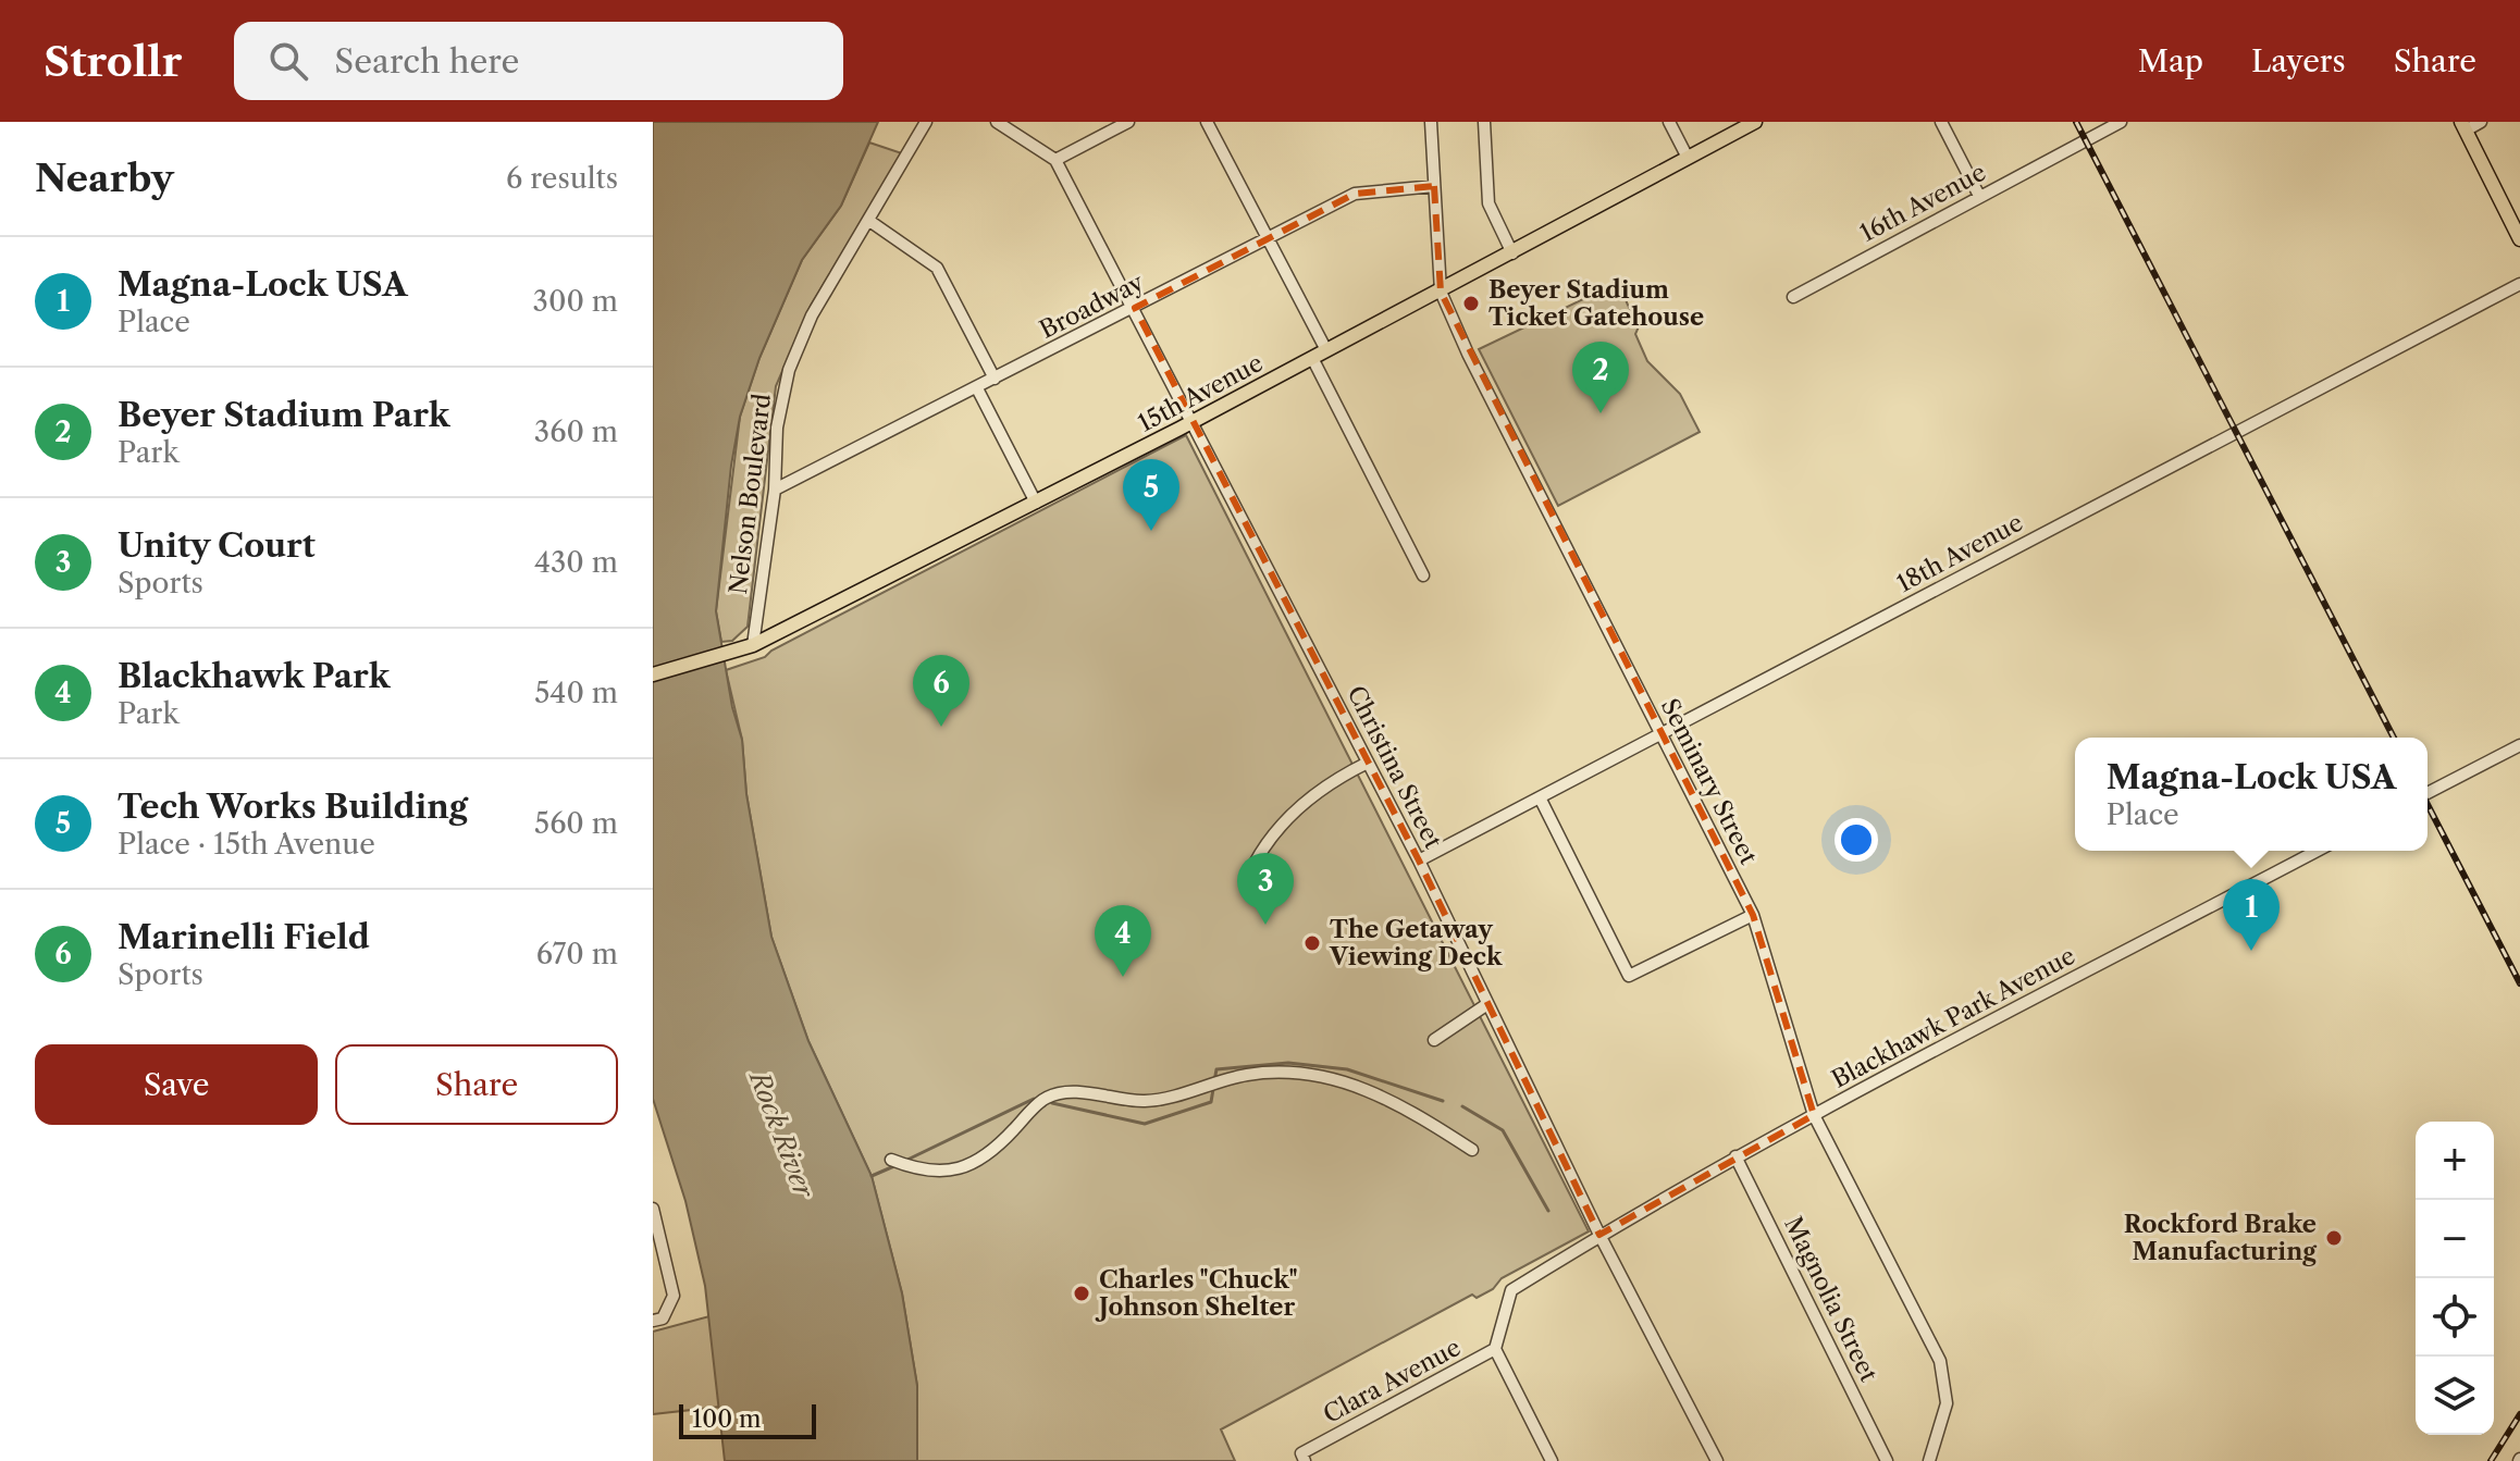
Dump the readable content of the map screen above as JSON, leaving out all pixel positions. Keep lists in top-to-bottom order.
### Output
{
  "streets": {
    "main road": ["15th Avenue"],
    "street": [
      "16th Avenue",
      "Broadway",
      "Nelson Boulevard",
      "18th Avenue",
      "Christina Street",
      "Seminary Street",
      "Blackhawk Park Avenue",
      "Magnolia Street",
      "Clara Avenue"
    ]
  },
  "crossings": [
    ["Broadway", "Nelson Boulevard"],
    ["Broadway", "Christina Street"],
    ["Broadway", "Seminary Street"],
    ["15th Avenue", "Nelson Boulevard"],
    ["15th Avenue", "Christina Street"],
    ["15th Avenue", "Seminary Street"],
    ["18th Avenue", "Christina Street"],
    ["18th Avenue", "Seminary Street"],
    ["Christina Street", "Blackhawk Park Avenue"],
    ["Christina Street", "Clara Avenue"],
    ["Seminary Street", "Blackhawk Park Avenue"],
    ["Blackhawk Park Avenue", "Magnolia Street"],
    ["Blackhawk Park Avenue", "Clara Avenue"]
  ],
  "water": ["Rock River"],
  "places": [
    "Beyer Stadium Ticket Gatehouse",
    "The Getaway Viewing Deck",
    "Rockford Brake Manufacturing",
    "Charles \"Chuck\" Johnson Shelter"
  ],
  "scale_bar": "100 m",
  "page": {
    "header": "Strollr",
    "search": "Search here",
    "nav": ["Map", "Layers", "Share"],
    "heading": ["Nearby", "6 results"],
    "list": [
      {
        "mark": "1",
        "name": "Magna-Lock USA",
        "note": "Place",
        "value": "300 m"
      },
      {
        "mark": "2",
        "name": "Beyer Stadium Park",
        "note": "Park",
        "value": "360 m"
      },
      {
        "mark": "3",
        "name": "Unity Court",
        "note": "Sports",
        "value": "430 m"
      },
      {
        "mark": "4",
        "name": "Blackhawk Park",
        "note": "Park",
        "value": "540 m"
      },
      {
        "mark": "5",
        "name": "Tech Works Building",
        "note": "Place · 15th Avenue",
        "value": "560 m"
      },
      {
        "mark": "6",
        "name": "Marinelli Field",
        "note": "Sports",
        "value": "670 m"
      }
    ],
    "pins": [
      "2",
      "5",
      "6",
      "3",
      "1",
      "4"
    ],
    "popup": ["Magna-Lock USA", "Place"],
    "buttons": ["Save", "Share"],
    "map_buttons": ["+", "−"],
    "scale": "100 m"
  }
}
